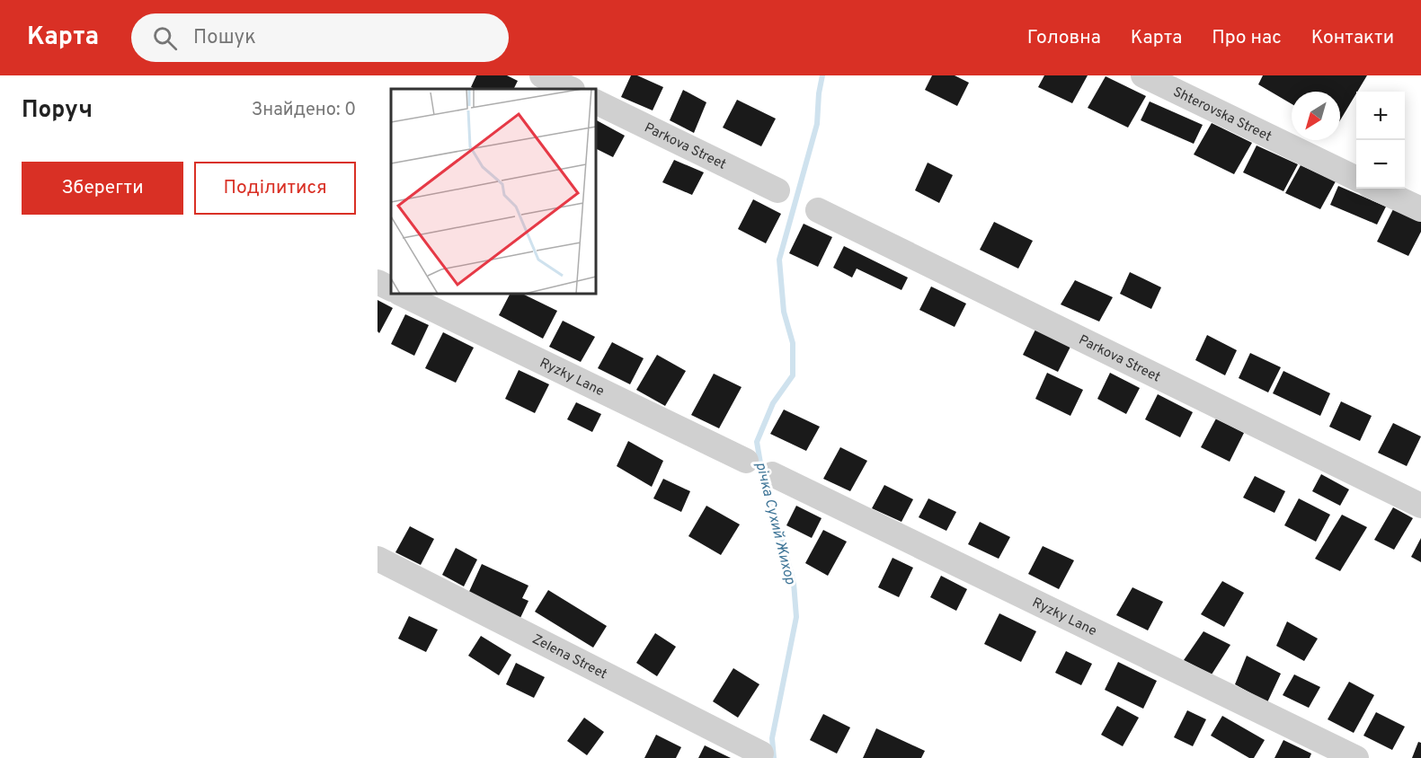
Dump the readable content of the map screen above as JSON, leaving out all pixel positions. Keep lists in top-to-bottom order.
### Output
{
  "streets": {
    "street": [
      "Shterovska Street",
      "Parkova Street",
      "Ryzky Lane",
      "Zelena Street"
    ]
  },
  "water": ["річка Сухий Жихор"],
  "north": "bottom left",
  "page": {
    "header": "Карта",
    "search": "Пошук",
    "nav": [
      "Головна",
      "Карта",
      "Про нас",
      "Контакти"
    ],
    "heading": ["Поруч", "Знайдено: 0"],
    "map_buttons": ["+", "−"],
    "buttons": ["Зберегти", "Поділитися"]
  }
}
